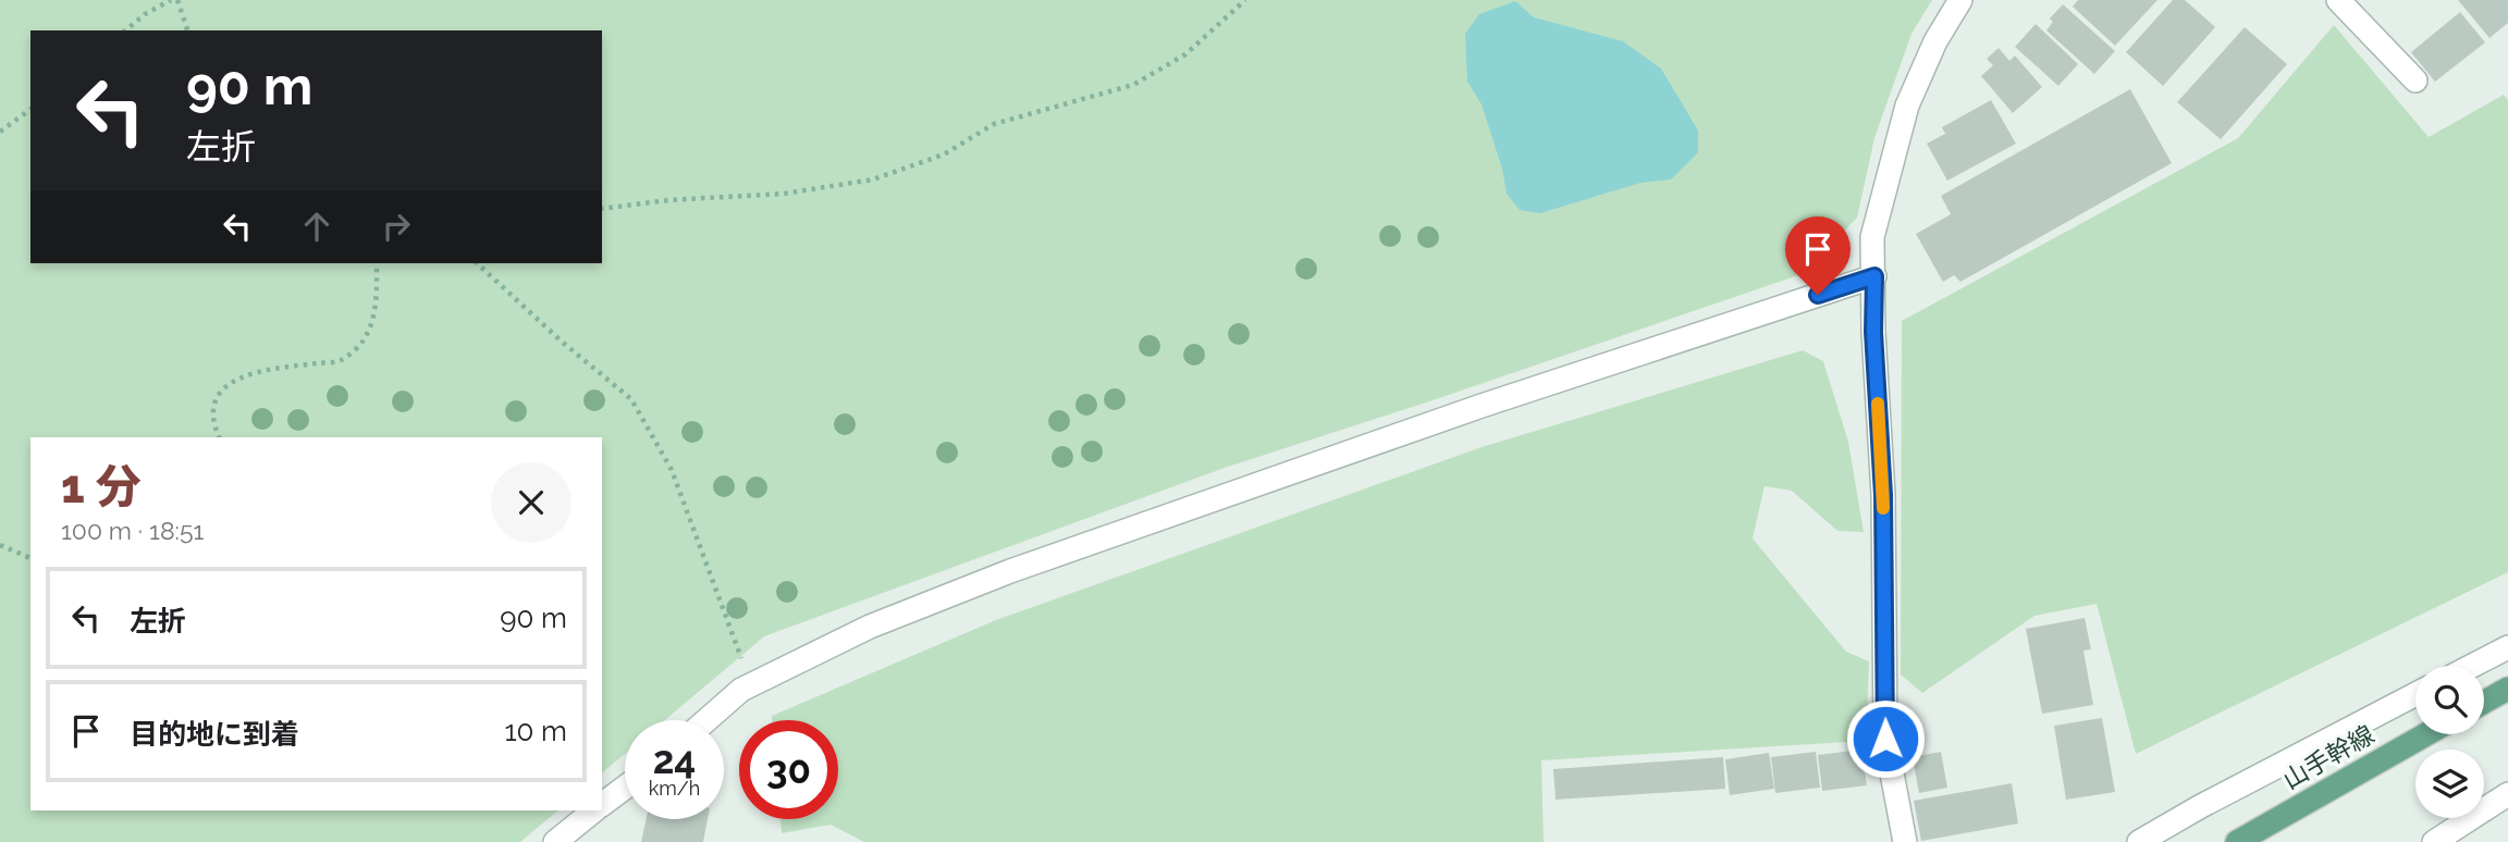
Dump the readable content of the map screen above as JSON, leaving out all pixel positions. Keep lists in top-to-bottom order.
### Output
{
  "streets": {
    "main road": ["山手幹線"]
  },
  "page": {
    "turn": ["90 m", "左折"],
    "heading": ["1 分", "100 m · 18:51"],
    "list": [
      {
        "name": "左折",
        "value": "90 m"
      },
      {
        "name": "目的地に到着",
        "value": "10 m"
      }
    ],
    "speed": "24 km/h",
    "limit": "30"
  }
}
